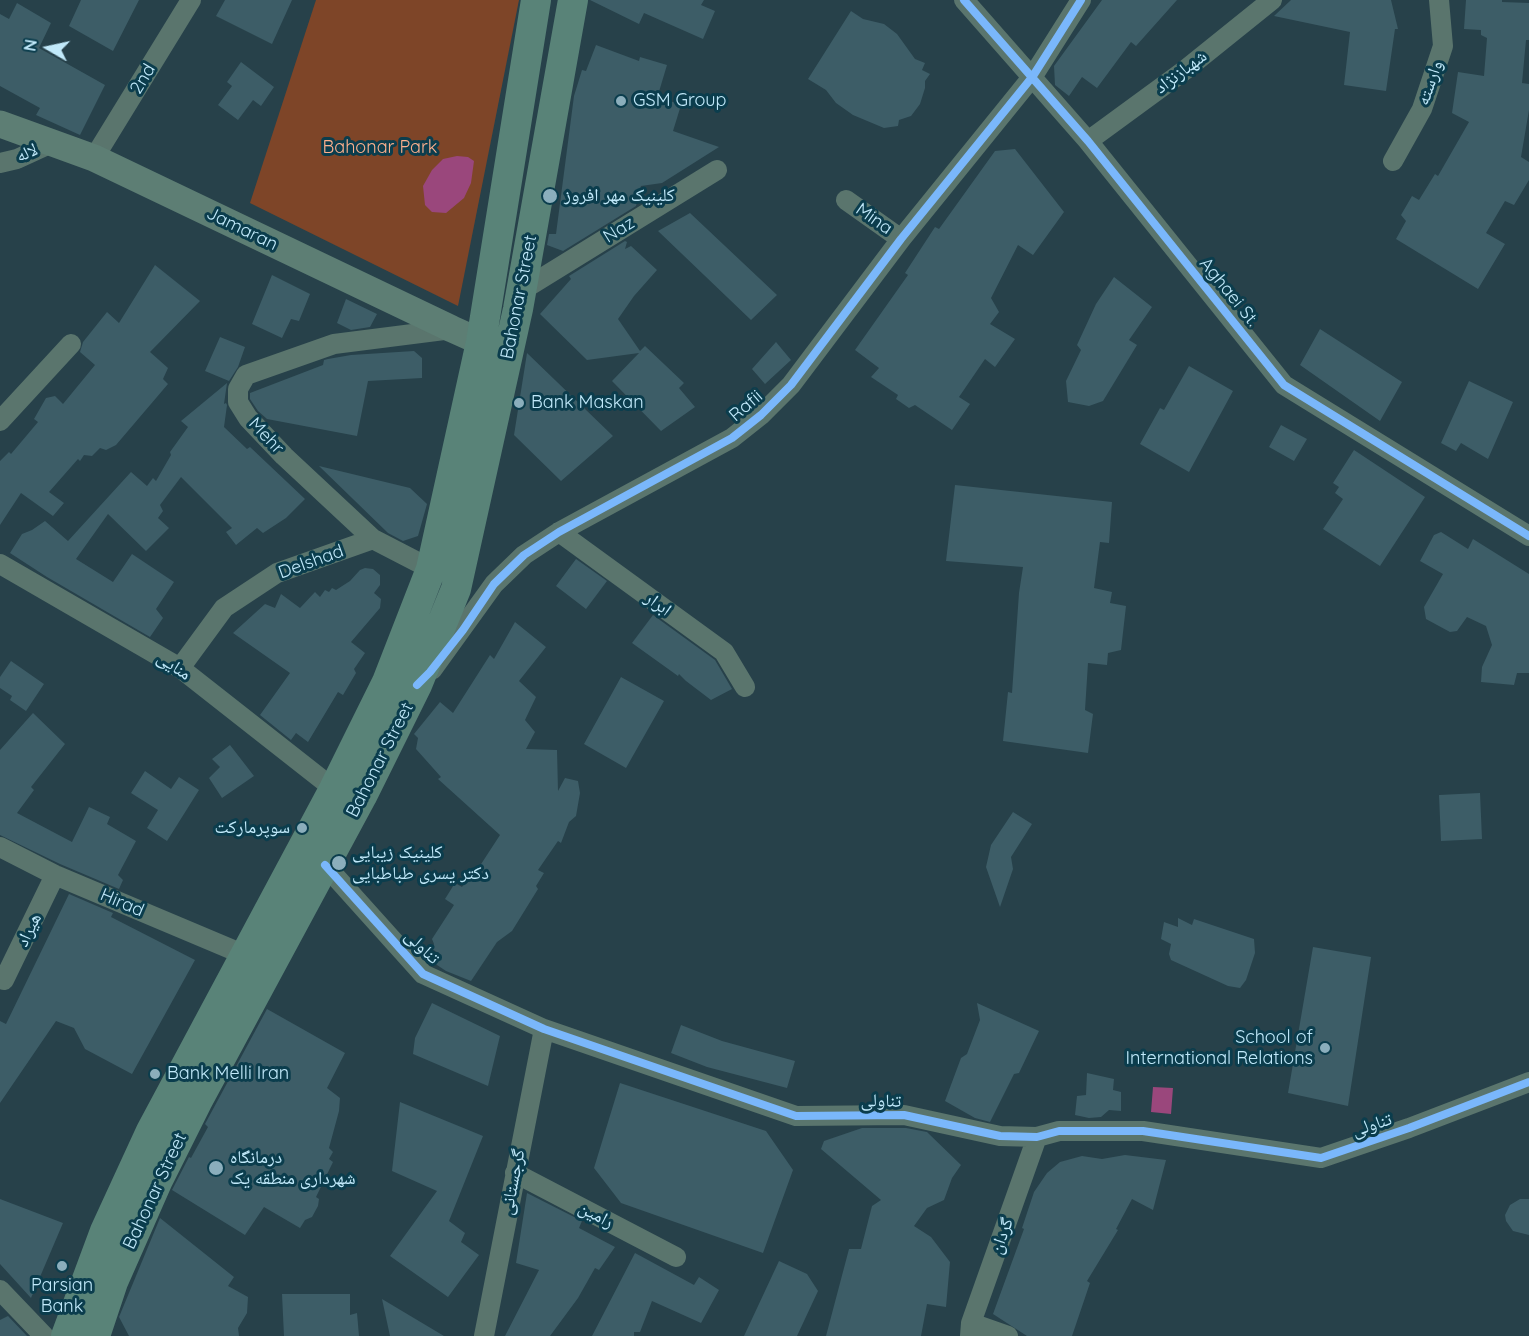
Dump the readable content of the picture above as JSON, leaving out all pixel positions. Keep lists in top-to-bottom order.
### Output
{
  "streets": {
    "main road": ["Jamaran", "Bahonar Street"],
    "street": [
      "شهبازنژاد",
      "2nd",
      "وارسته",
      "لاله",
      "Mina",
      "Naz",
      "Aghaei St.",
      "Rafii",
      "Mehr",
      "Delshad",
      "ابرار",
      "منایی",
      "Hirad",
      "هیراد",
      "تناولی",
      "گرجستانی",
      "رامین",
      "گردان"
    ]
  },
  "crossings": [
    ["شهبازنژاد", "Aghaei St."],
    ["2nd", "Jamaran"],
    ["لاله", "Jamaran"],
    ["Mina", "Rafii"],
    ["Jamaran", "Bahonar Street"],
    ["Jamaran", "Mehr"],
    ["Naz", "Bahonar Street"],
    ["Aghaei St.", "Rafii"],
    ["Bahonar Street", "Rafii"],
    ["Bahonar Street", "Mehr"],
    ["Bahonar Street", "منایی"],
    ["Bahonar Street", "Hirad"],
    ["Bahonar Street", "تناولی"],
    ["Rafii", "ابرار"],
    ["Mehr", "Delshad"],
    ["Delshad", "منایی"],
    ["Hirad", "هیراد"],
    ["تناولی", "گرجستانی"],
    ["تناولی", "گردان"],
    ["گرجستانی", "رامین"]
  ],
  "parks": ["Bahonar Park"],
  "places": [
    "GSM Group",
    "کلینیک مهر افروز",
    "Bank Maskan",
    "سوپرمارکت",
    "کلینیک زیبایی دکتر یسری طباطبایی",
    "School of International Relations",
    "Bank Melli Iran",
    "درمانگاه شهرداری منطقه یک",
    "Parsian Bank"
  ],
  "north": "left"
}
